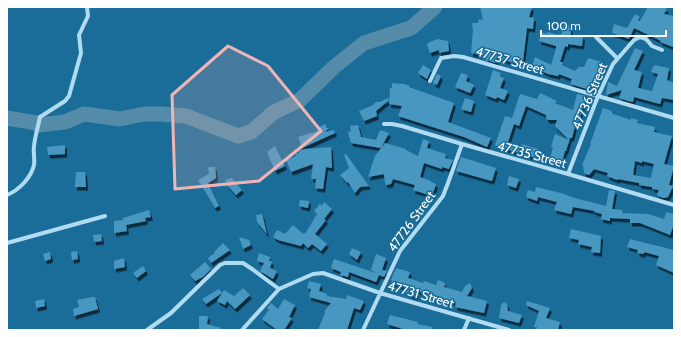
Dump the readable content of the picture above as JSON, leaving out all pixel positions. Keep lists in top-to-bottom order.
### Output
{
  "streets": {
    "street": [
      "47737 Street",
      "47736 Street",
      "47735 Street",
      "47726 Street",
      "47731 Street"
    ]
  },
  "crossings": [
    ["47737 Street", "47736 Street"],
    ["47736 Street", "47735 Street"],
    ["47735 Street", "47726 Street"],
    ["47726 Street", "47731 Street"]
  ],
  "scale_bar": "100 m"
}
